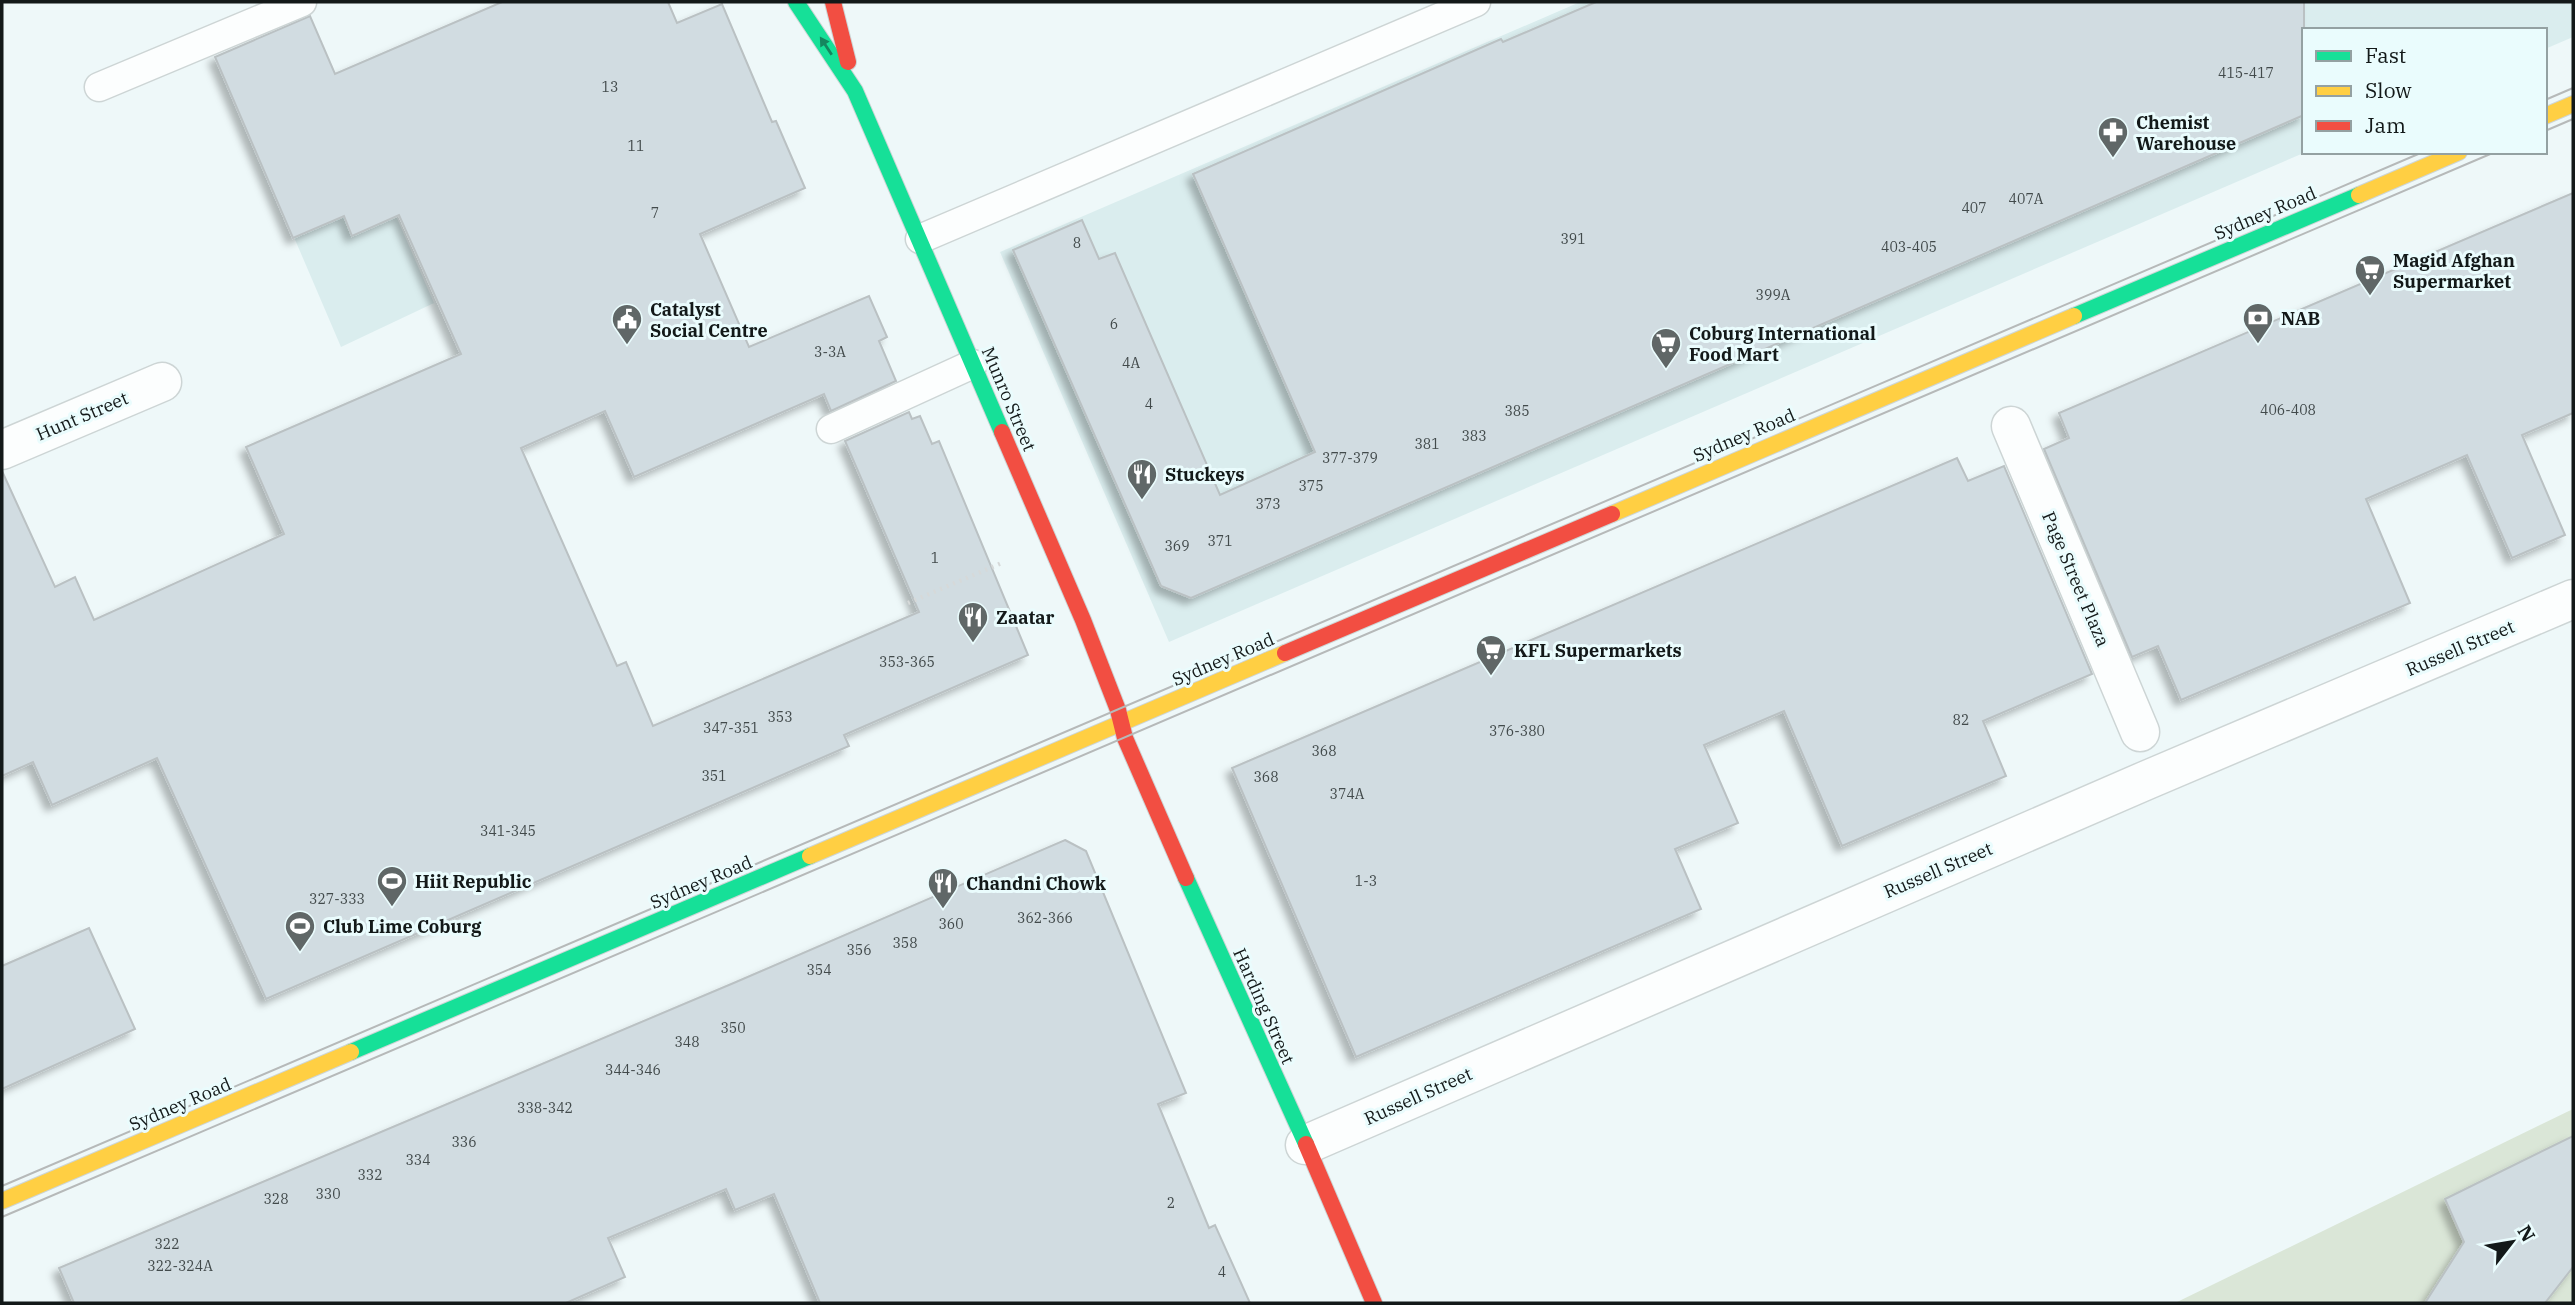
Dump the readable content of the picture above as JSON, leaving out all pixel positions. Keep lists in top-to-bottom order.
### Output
{
  "streets": {
    "main road": ["Sydney Road", "Munro Street", "Harding Street"],
    "street": ["Hunt Street", "Page Street Plaza", "Russell Street"]
  },
  "crossings": [
    ["Sydney Road", "Munro Street"],
    ["Sydney Road", "Harding Street"],
    ["Munro Street", "Harding Street"],
    ["Russell Street", "Harding Street"]
  ],
  "places": {
    "pharmacy": ["Chemist Warehouse"],
    "supermarket": ["Magid Afghan Supermarket", "Coburg International Food Mart", "KFL Supermarkets"],
    "bank": ["NAB"],
    "public building": ["Catalyst Social Centre"],
    "restaurant": ["Stuckeys", "Zaatar", "Chandni Chowk"],
    "sports": ["Hiit Republic", "Club Lime Coburg"]
  },
  "house_numbers": [
    "415-417",
    "13",
    "11",
    "407A",
    "407",
    "7",
    "391",
    "8",
    "403-405",
    "399A",
    "6",
    "3-3A",
    "4A",
    "4",
    "406-408",
    "385",
    "383",
    "381",
    "377-379",
    "375",
    "373",
    "371",
    "369",
    "1",
    "353-365",
    "353",
    "82",
    "347-351",
    "376-380",
    "368",
    "351",
    "368",
    "374A",
    "341-345",
    "1-3",
    "327-333",
    "362-366",
    "360",
    "358",
    "356",
    "354",
    "350",
    "348",
    "344-346",
    "338-342",
    "336",
    "334",
    "332",
    "330",
    "328",
    "2",
    "322",
    "322-324A",
    "4"
  ],
  "legend": ["Fast", "Slow", "Jam"],
  "north": "top right"
}
